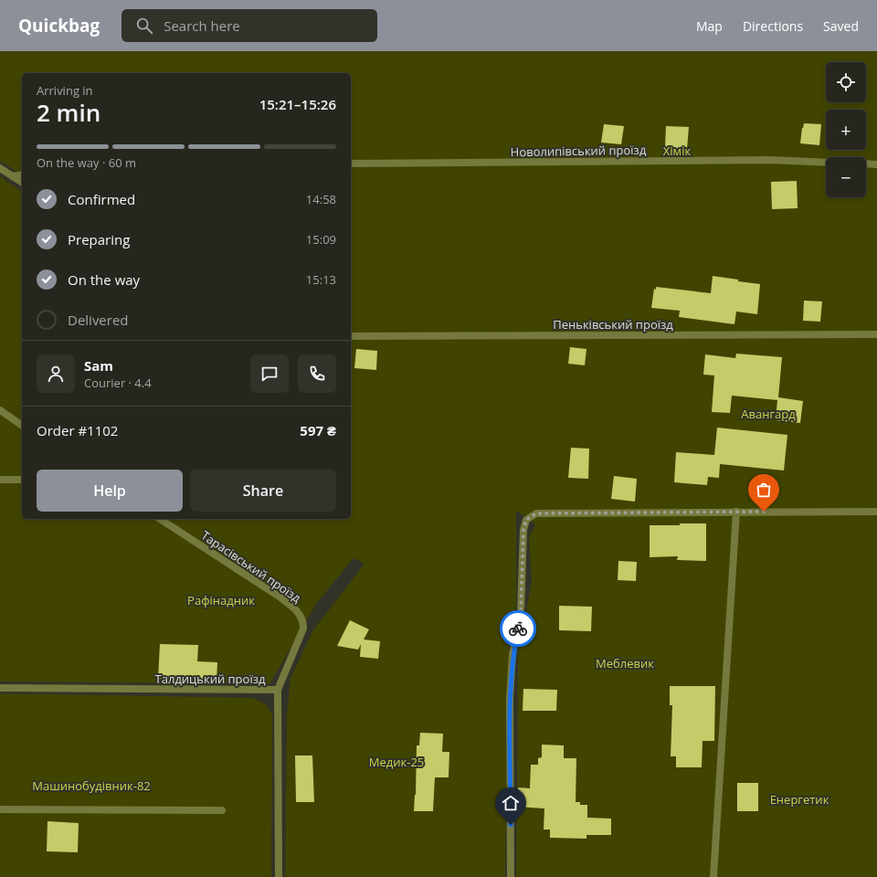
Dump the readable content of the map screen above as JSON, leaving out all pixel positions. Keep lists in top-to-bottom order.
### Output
{
  "streets": {
    "lane": [
      "Новолипівський проїзд",
      "Пеньківський проїзд",
      "Тарасівський проїзд",
      "Талдицький проїзд"
    ]
  },
  "crossings": [
    ["Тарасівський проїзд", "Талдицький проїзд"]
  ],
  "parks": [
    "Хімік",
    "Авангард",
    "Рафінадник",
    "Меблевик",
    "Медик-25",
    "Машинобудівник-82",
    "Енергетик"
  ],
  "page": {
    "header": "Quickbag",
    "search": "Search here",
    "nav": ["Map", "Directions", "Saved"],
    "map_buttons": ["+", "−"],
    "heading": ["2 min", "Arriving in", "15:21–15:26"],
    "panel": [
      "Sam",
      "Courier · 4.4",
      "Order #1102",
      "597 ₴"
    ],
    "bar": "On the way · 60 m",
    "list": [
      ["Confirmed", "14:58"],
      ["Preparing", "15:09"],
      ["On the way", "15:13"],
      "Delivered"
    ],
    "buttons": ["Help", "Share"]
  }
}
